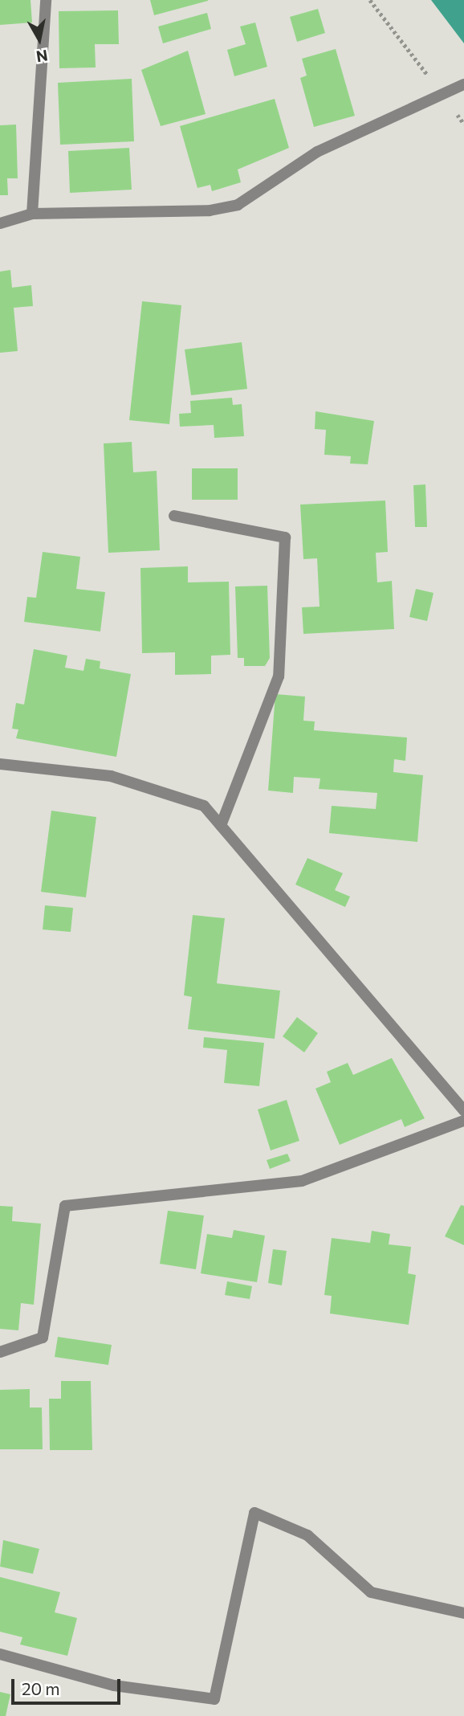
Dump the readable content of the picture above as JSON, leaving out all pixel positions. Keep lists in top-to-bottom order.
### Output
{
  "scale_bar": "20 m",
  "north": "bottom"
}
